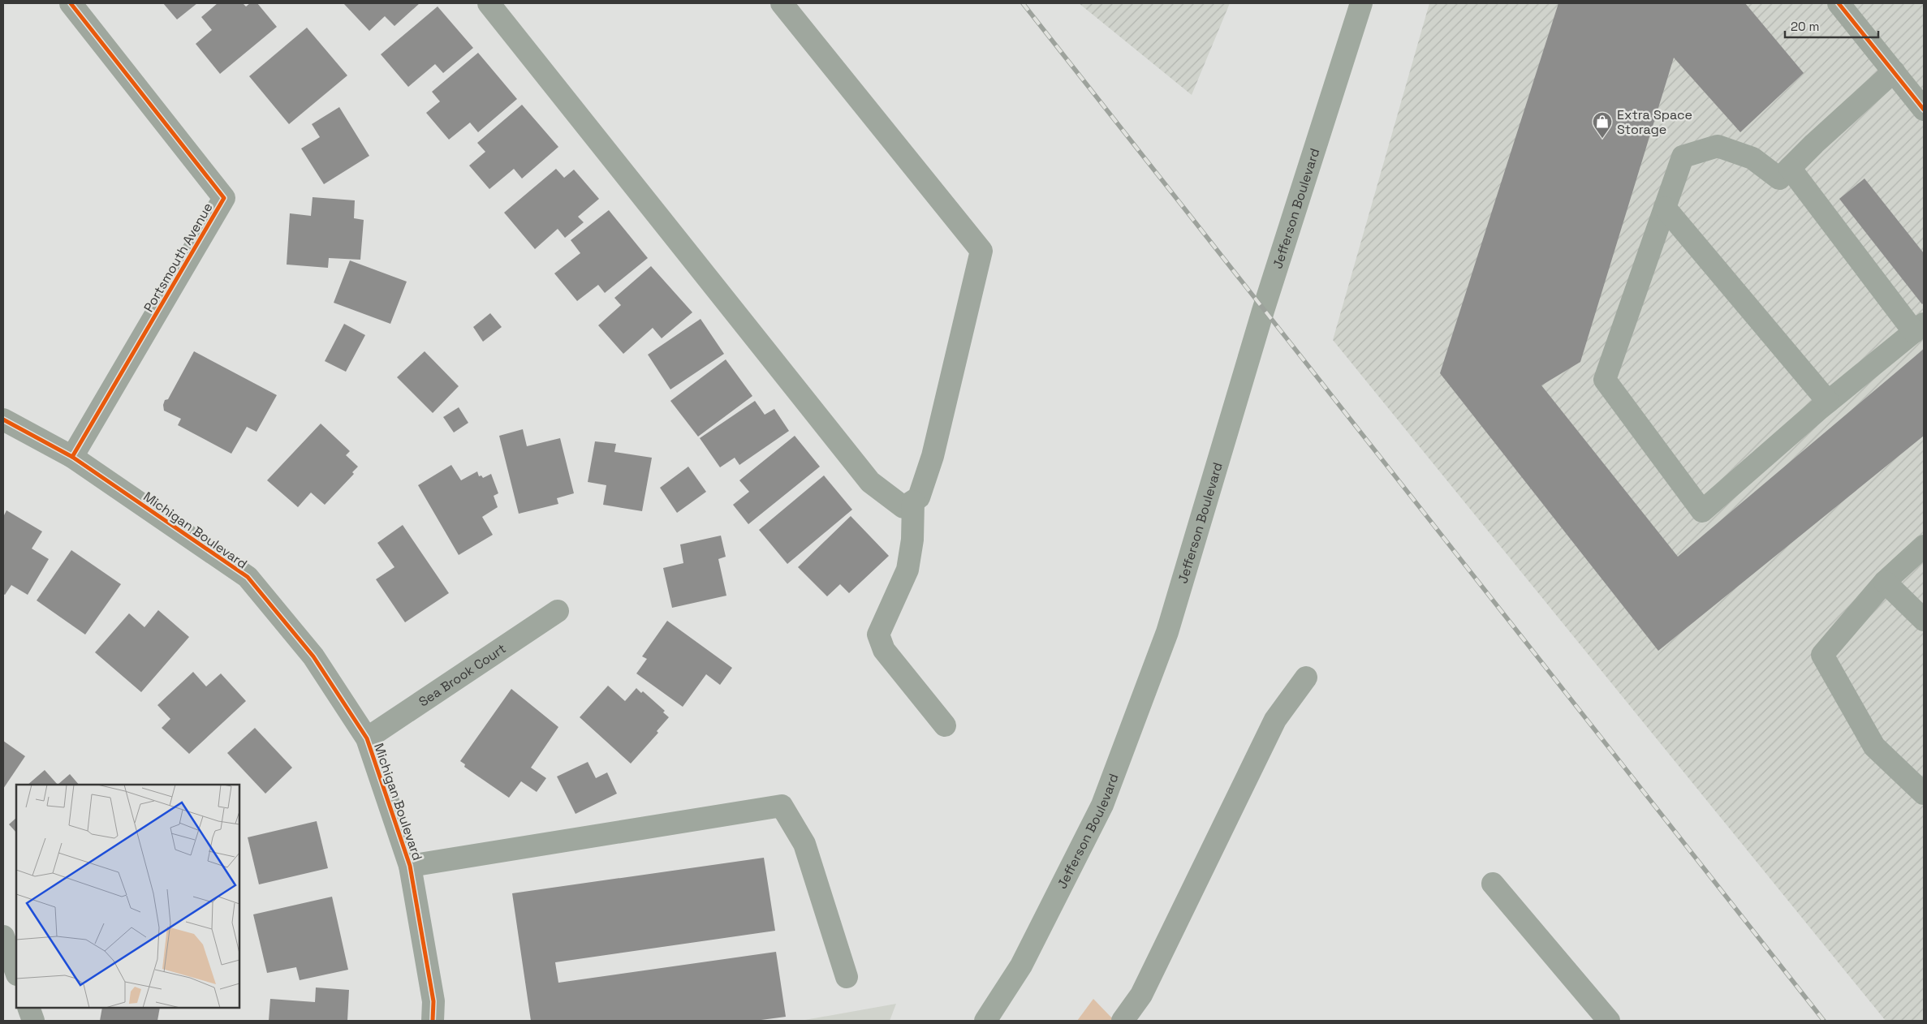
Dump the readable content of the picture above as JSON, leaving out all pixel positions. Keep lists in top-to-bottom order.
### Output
{
  "streets": {
    "main road": ["Jefferson Boulevard"],
    "street": ["Portsmouth Avenue", "Michigan Boulevard", "Sea Brook Court"]
  },
  "crossings": [
    ["Portsmouth Avenue", "Michigan Boulevard"],
    ["Michigan Boulevard", "Sea Brook Court"]
  ],
  "places": {
    "shop": ["Extra Space Storage"]
  },
  "scale_bar": "20 m"
}
